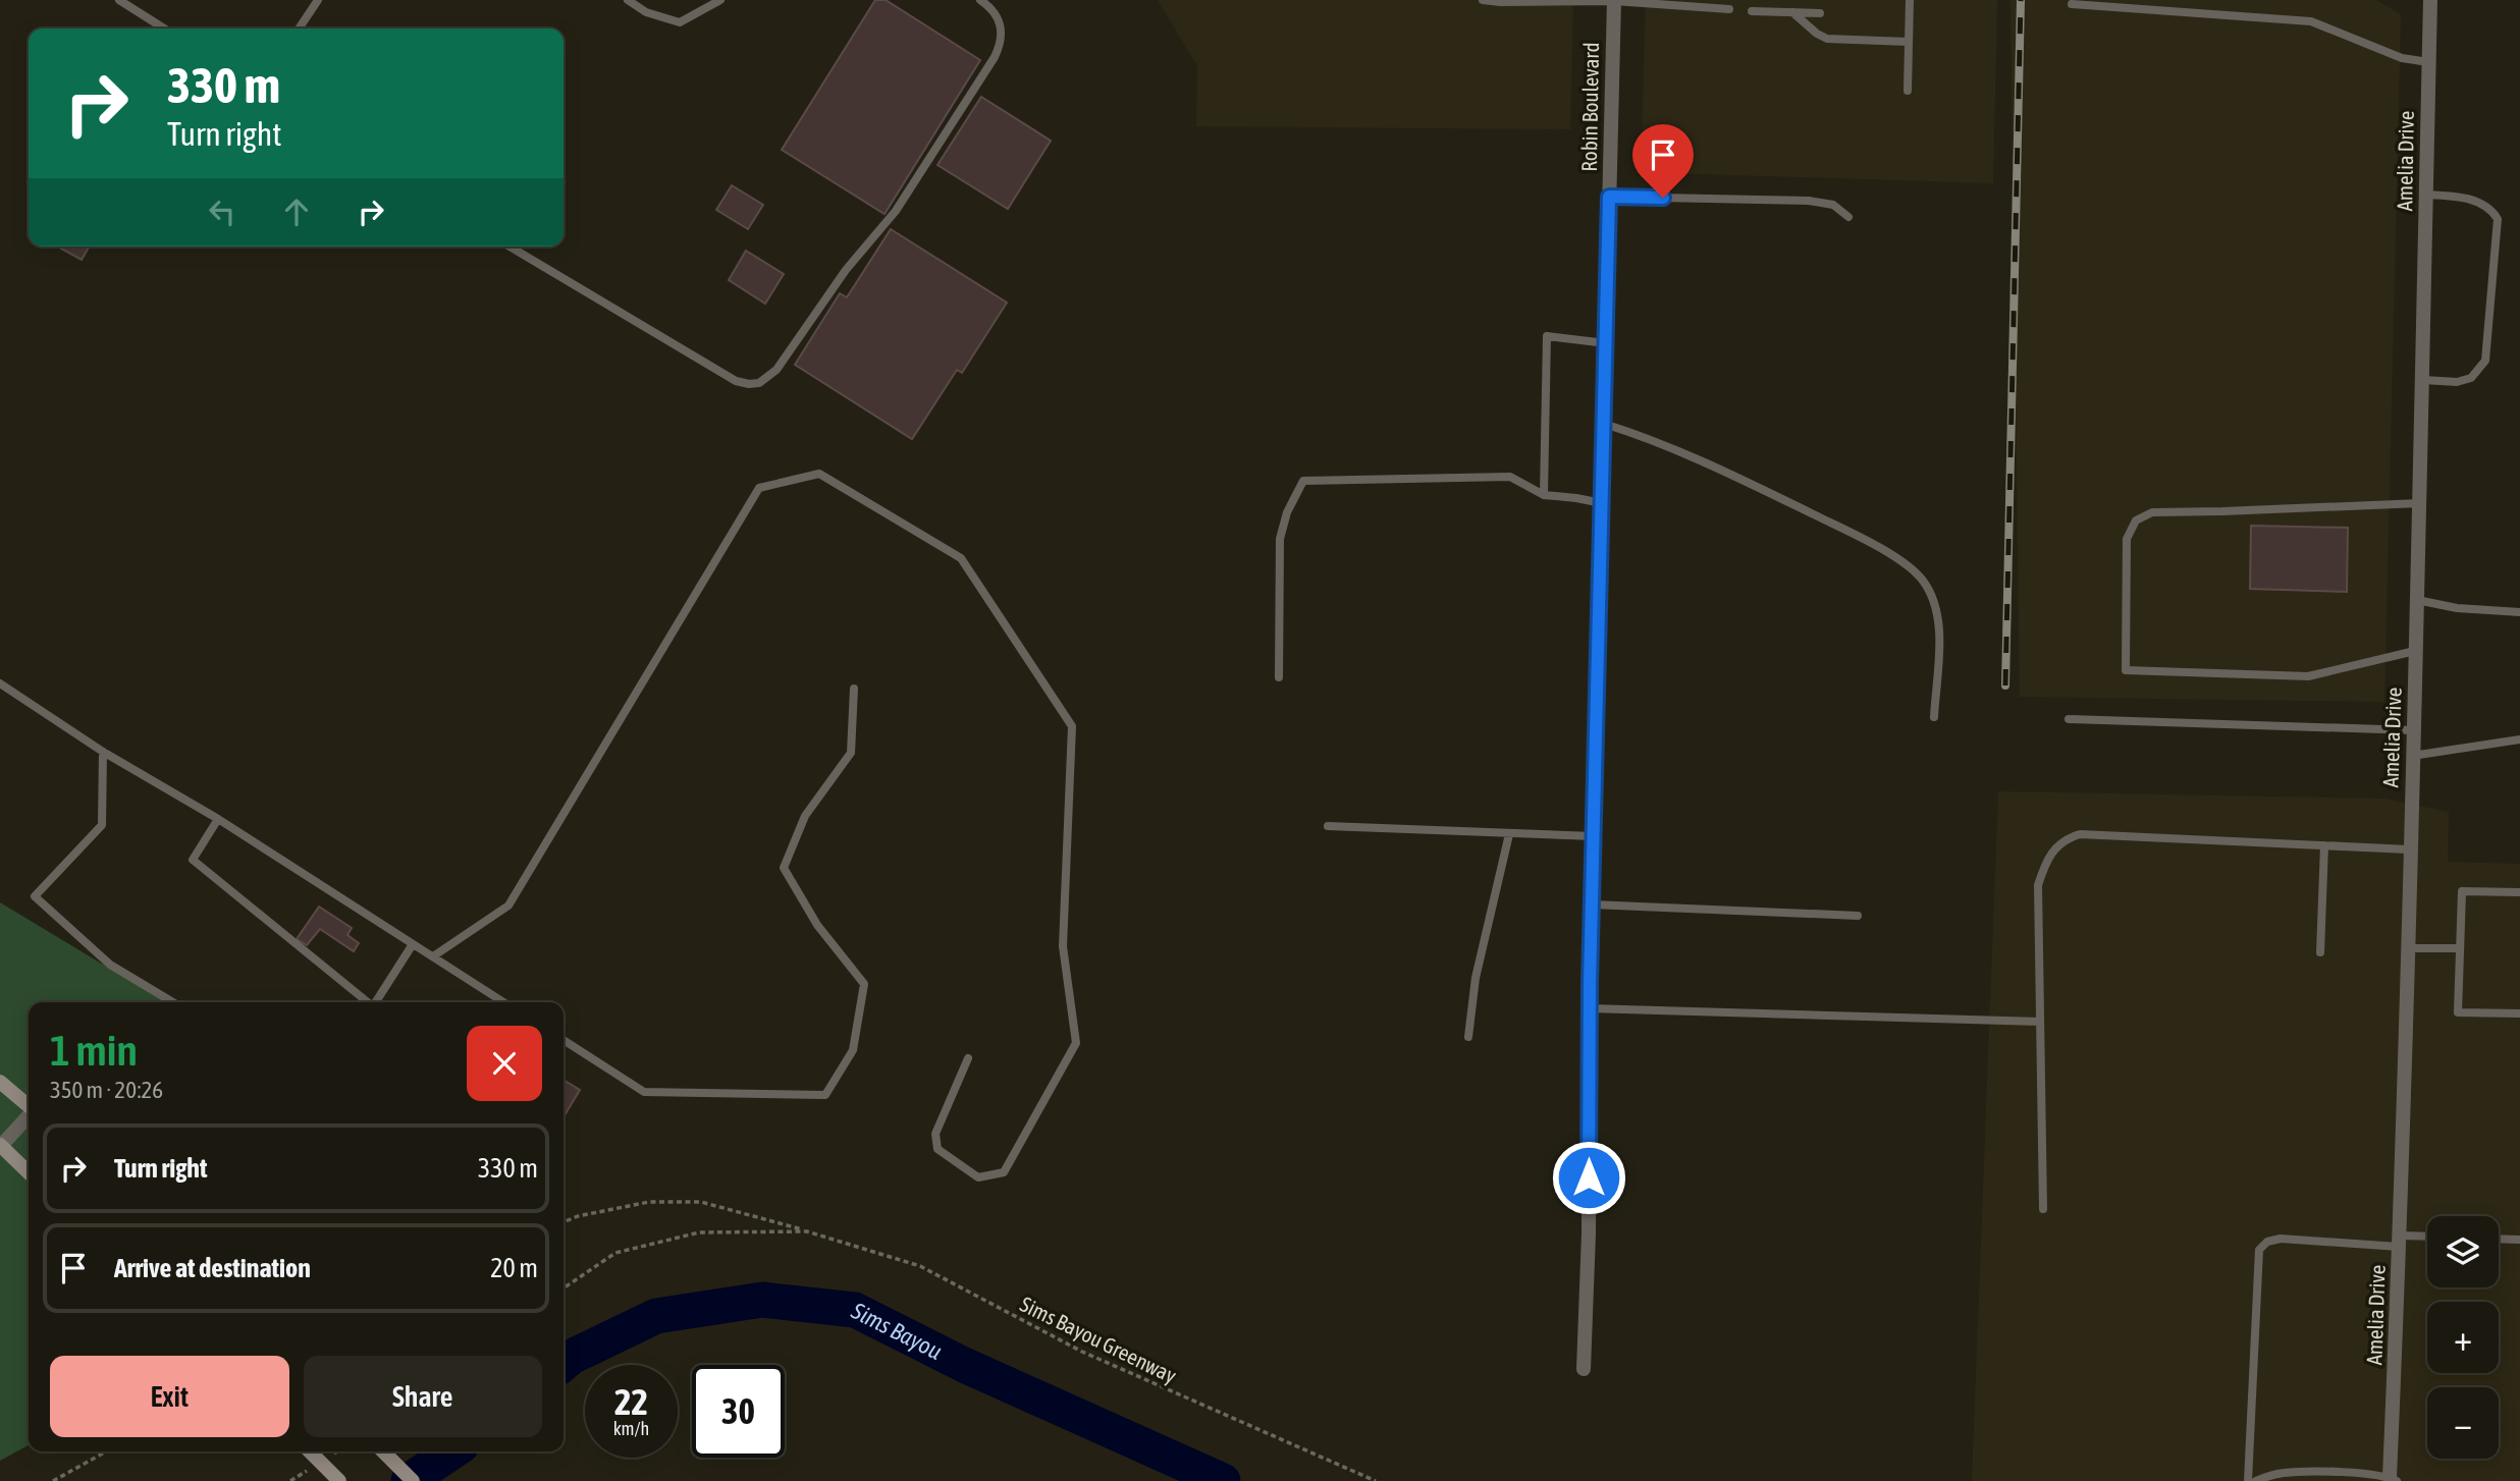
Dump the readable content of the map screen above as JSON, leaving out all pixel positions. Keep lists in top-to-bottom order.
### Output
{
  "streets": {
    "street": ["Robin Boulevard", "Amelia Drive"],
    "path": ["Sims Bayou Greenway"]
  },
  "water": ["Sims Bayou"],
  "page": {
    "turn": ["330 m", "Turn right"],
    "heading": ["1 min", "350 m · 20:26"],
    "list": [
      {
        "name": "Turn right",
        "value": "330 m"
      },
      {
        "name": "Arrive at destination",
        "value": "20 m"
      }
    ],
    "map_buttons": ["+", "−"],
    "buttons": ["Exit", "Share"],
    "speed": "22 km/h",
    "limit": "30"
  }
}
